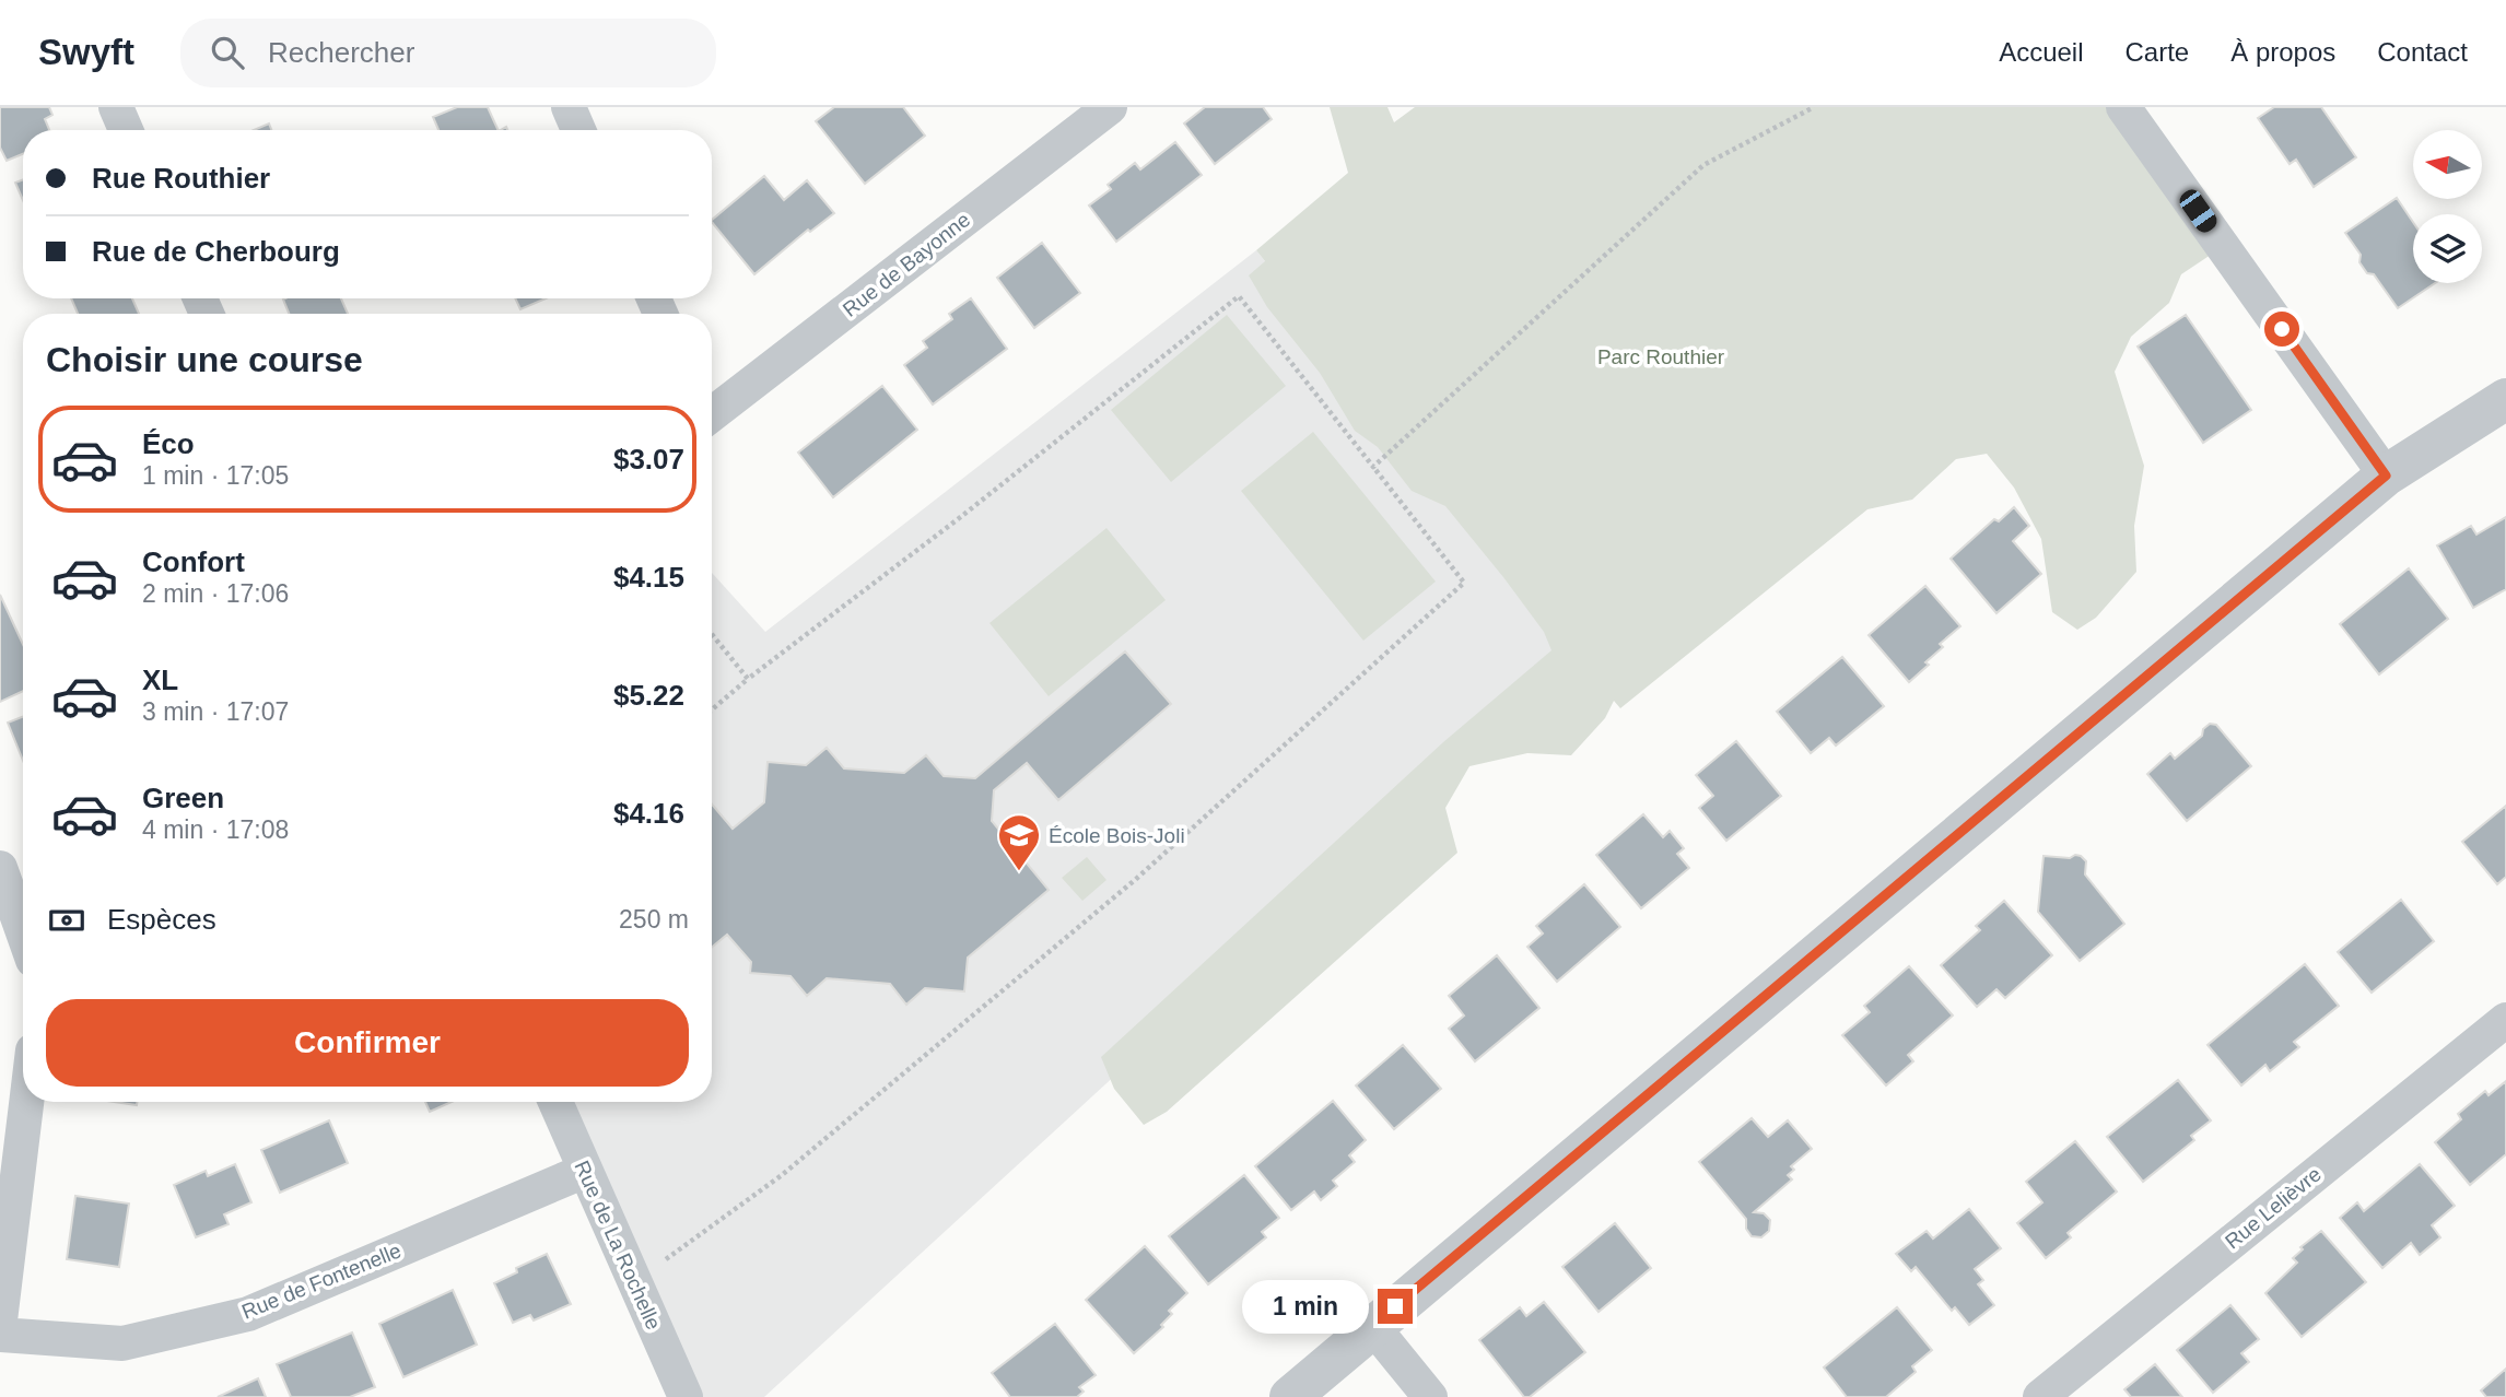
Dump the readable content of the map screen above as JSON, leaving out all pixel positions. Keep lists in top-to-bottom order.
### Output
{
  "streets": {
    "street": [
      "Rue de Bayonne",
      "Rue Lelièvre",
      "Rue de La Rochelle",
      "Rue de Fontenelle"
    ]
  },
  "crossings": [
    ["Rue de La Rochelle", "Rue de Fontenelle"]
  ],
  "parks": ["Parc Routhier"],
  "places": {
    "school or university": ["École Bois-Joli"]
  },
  "north": "left",
  "page": {
    "header": "Swyft",
    "search": "Rechercher",
    "nav": [
      "Accueil",
      "Carte",
      "À propos",
      "Contact"
    ],
    "banner": ["Rue Routhier", "Rue de Cherbourg"],
    "heading": "Choisir une course",
    "list": [
      {
        "name": "Éco",
        "note": "1 min · 17:05",
        "value": "$3.07"
      },
      {
        "name": "Confort",
        "note": "2 min · 17:06",
        "value": "$4.15"
      },
      {
        "name": "XL",
        "note": "3 min · 17:07",
        "value": "$5.22"
      },
      {
        "name": "Green",
        "note": "4 min · 17:08",
        "value": "$4.16"
      }
    ],
    "pay": ["Espèces", "250 m"],
    "buttons": "Confirmer",
    "bubble": "1 min"
  }
}
